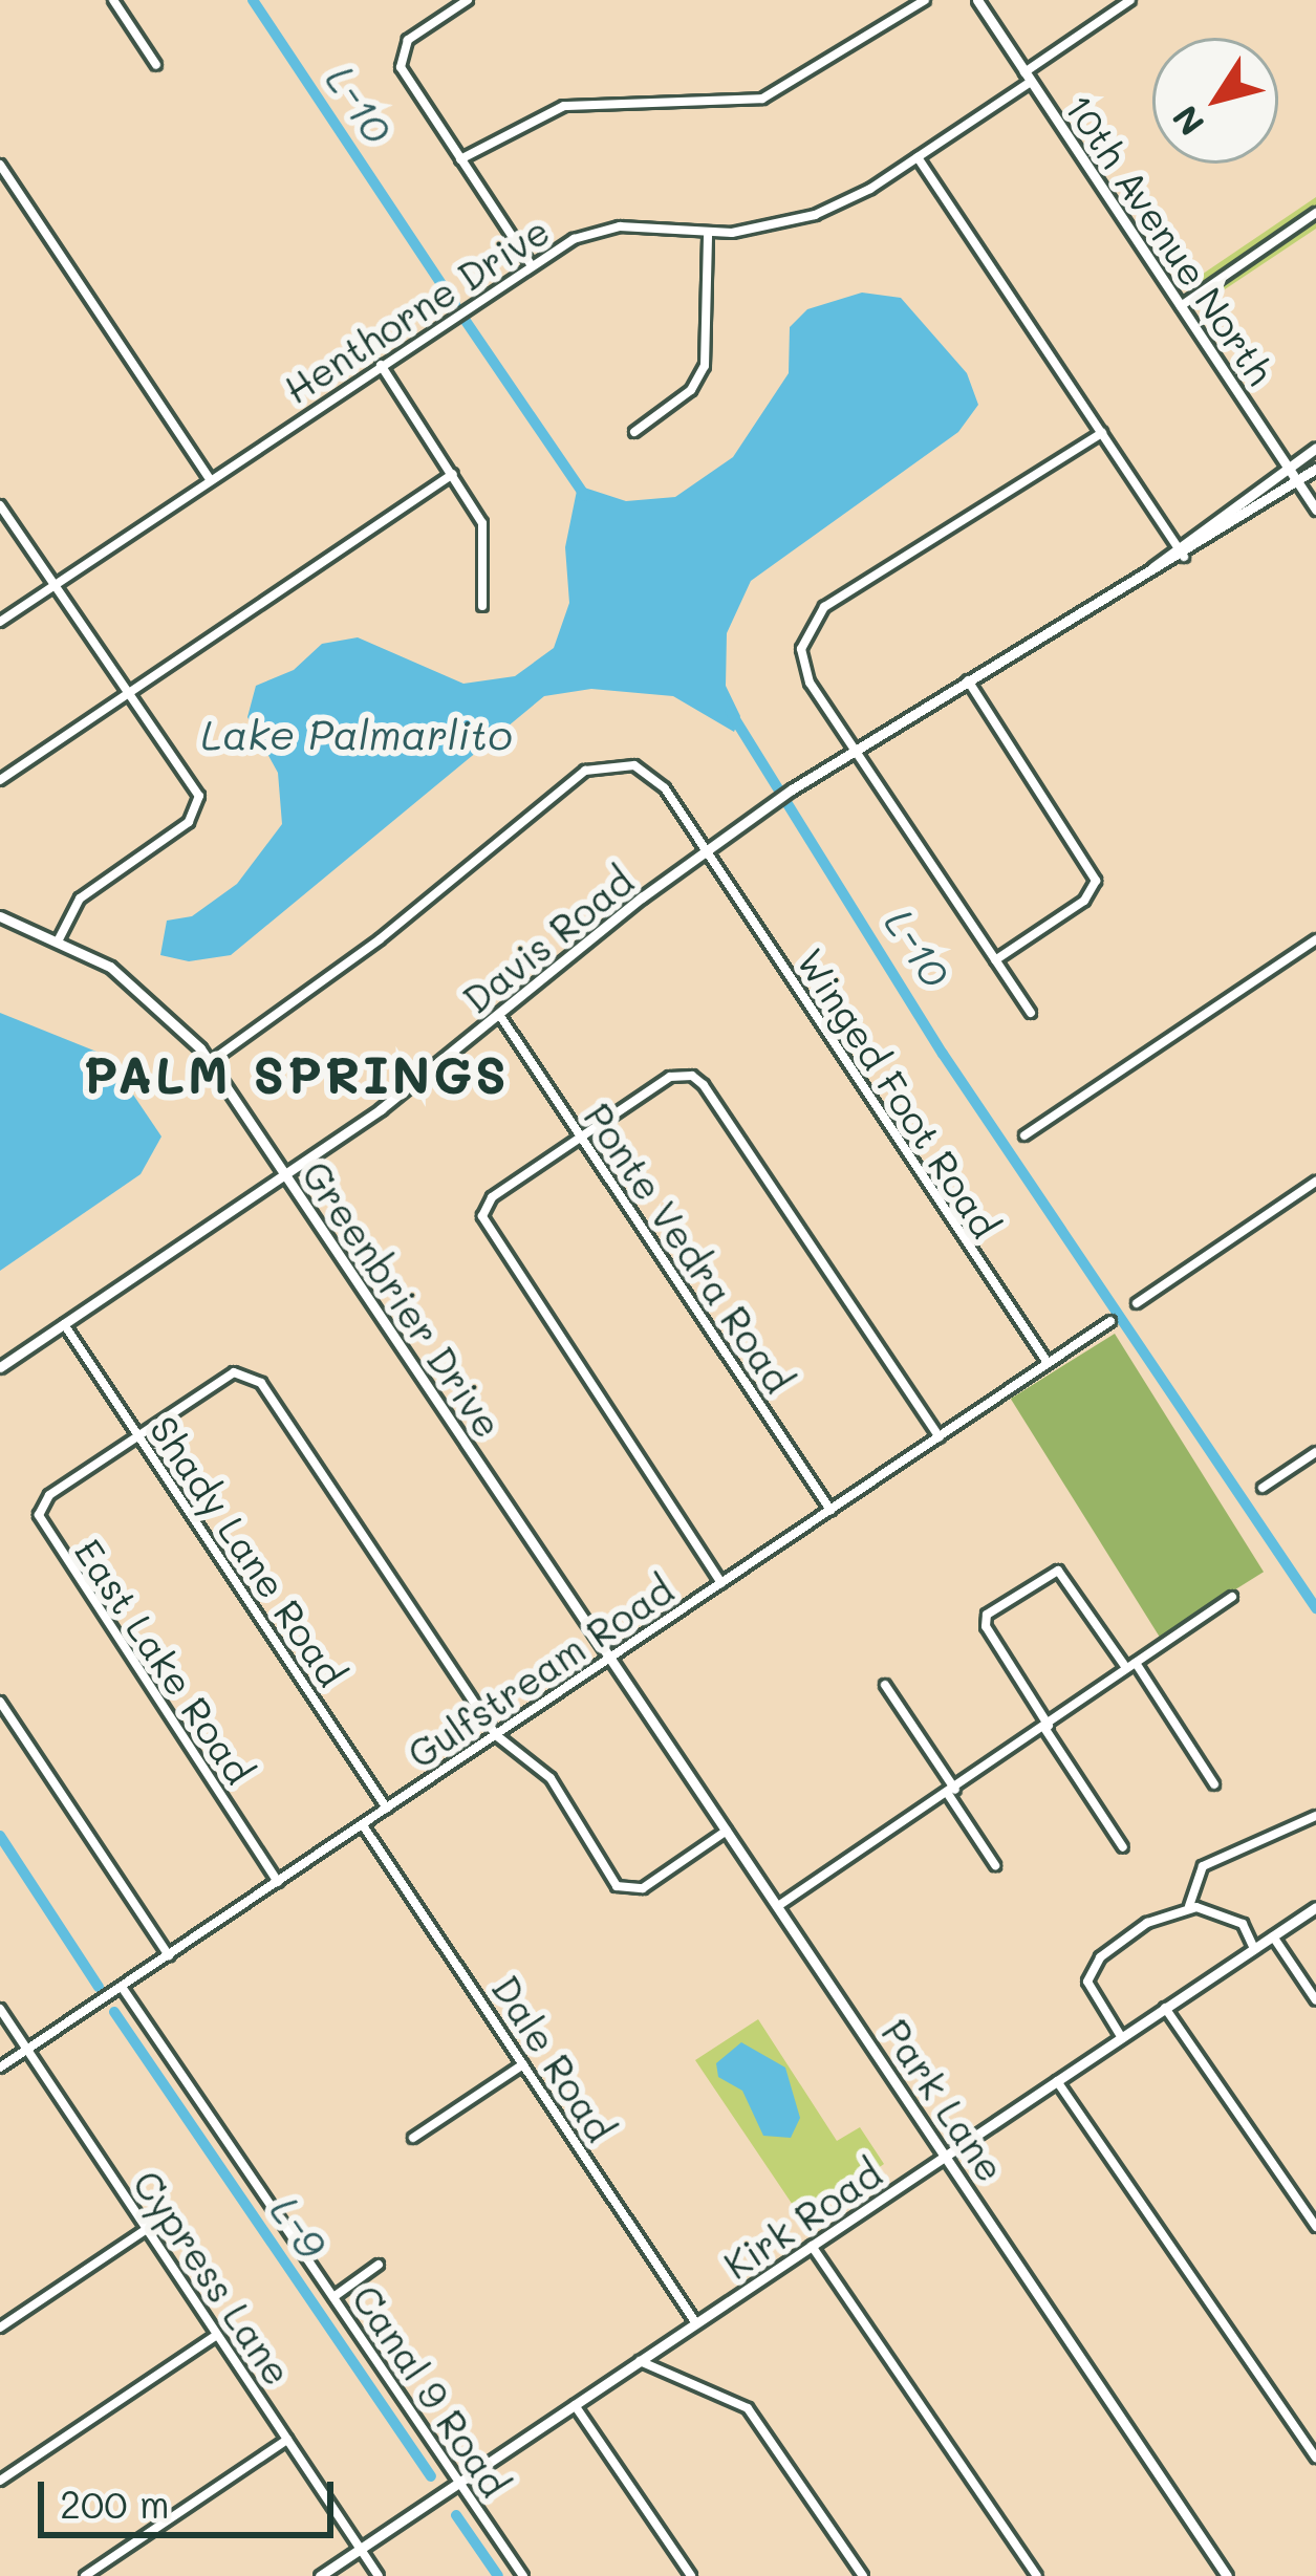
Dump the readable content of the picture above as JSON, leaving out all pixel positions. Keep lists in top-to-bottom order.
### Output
{
  "streets": {
    "street": [
      "10th Avenue North",
      "Henthorne Drive",
      "Davis Road",
      "Winged Foot Road",
      "Ponte Vedra Road",
      "Greenbrier Drive",
      "Shady Lane Road",
      "East Lake Road",
      "Gulfstream Road",
      "Dale Road",
      "Park Lane",
      "Kirk Road",
      "Cypress Lane",
      "Canal 9 Road"
    ]
  },
  "crossings": [
    ["10th Avenue North", "Henthorne Drive"],
    ["10th Avenue North", "Davis Road"],
    ["Davis Road", "Winged Foot Road"],
    ["Davis Road", "Ponte Vedra Road"],
    ["Davis Road", "Greenbrier Drive"],
    ["Davis Road", "Shady Lane Road"],
    ["Winged Foot Road", "Greenbrier Drive"],
    ["Winged Foot Road", "Gulfstream Road"],
    ["Ponte Vedra Road", "Gulfstream Road"],
    ["Greenbrier Drive", "Gulfstream Road"],
    ["Greenbrier Drive", "Park Lane"],
    ["Shady Lane Road", "East Lake Road"],
    ["Shady Lane Road", "Gulfstream Road"],
    ["East Lake Road", "Gulfstream Road"],
    ["Gulfstream Road", "Dale Road"],
    ["Gulfstream Road", "Park Lane"],
    ["Gulfstream Road", "Cypress Lane"],
    ["Gulfstream Road", "Canal 9 Road"],
    ["Dale Road", "Kirk Road"],
    ["Park Lane", "Kirk Road"],
    ["Kirk Road", "Cypress Lane"],
    ["Kirk Road", "Canal 9 Road"]
  ],
  "districts": ["PALM SPRINGS"],
  "water": ["L-10", "Lake Palmarlito", "L-9"],
  "scale_bar": "200 m",
  "north": "bottom left"
}
